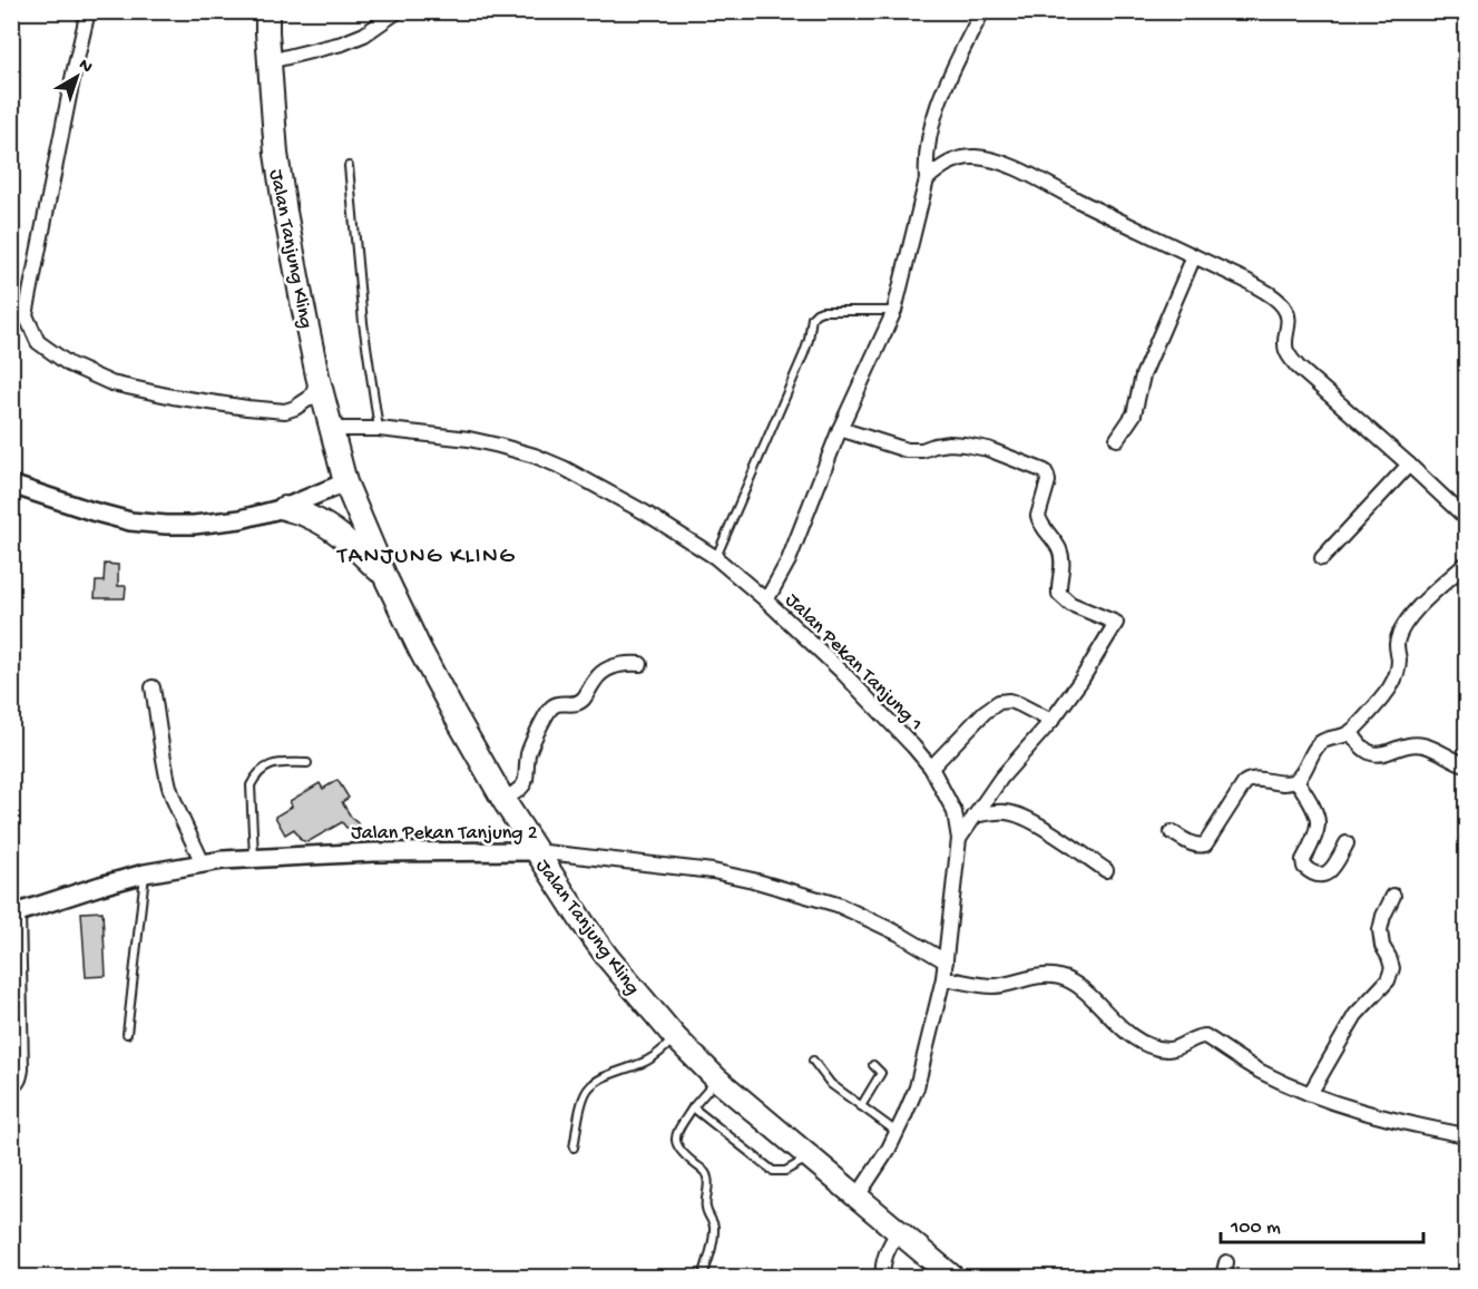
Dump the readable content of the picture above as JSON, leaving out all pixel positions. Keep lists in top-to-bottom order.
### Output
{
  "streets": {
    "highway": ["Jalan Tanjung Kling"],
    "street": ["Jalan Pekan Tanjung 1", "Jalan Pekan Tanjung 2"]
  },
  "crossings": [
    ["Jalan Tanjung Kling", "Jalan Pekan Tanjung 1"],
    ["Jalan Tanjung Kling", "Jalan Pekan Tanjung 2"],
    ["Jalan Pekan Tanjung 1", "Jalan Pekan Tanjung 2"]
  ],
  "districts": ["TANJUNG KLING"],
  "scale_bar": "100 m",
  "north": "top right"
}
